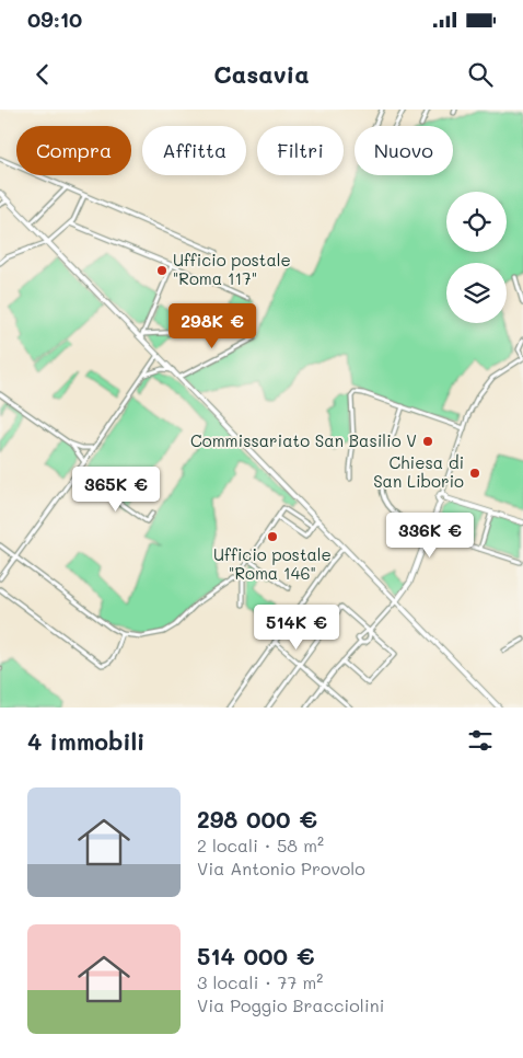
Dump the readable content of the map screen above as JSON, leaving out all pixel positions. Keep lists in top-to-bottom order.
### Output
{
  "places": [
    "Ufficio postale \"Roma 117\"",
    "Commissariato San Basilio V",
    "Chiesa di San Liborio",
    "Ufficio postale \"Roma 146\""
  ],
  "page": {
    "status": "09:10",
    "header": "Casavia",
    "chip": [
      "Compra",
      "Affitta",
      "Filtri",
      "Nuovo"
    ],
    "price": [
      "298K €",
      "365K €",
      "336K €",
      "514K €"
    ],
    "heading": "4 immobili",
    "list": [
      {
        "name": "298 000 €",
        "note": "2 locali · 58 m² · Via Antonio Provolo"
      },
      {
        "name": "514 000 €",
        "note": "3 locali · 77 m² · Via Poggio Bracciolini"
      }
    ]
  }
}
